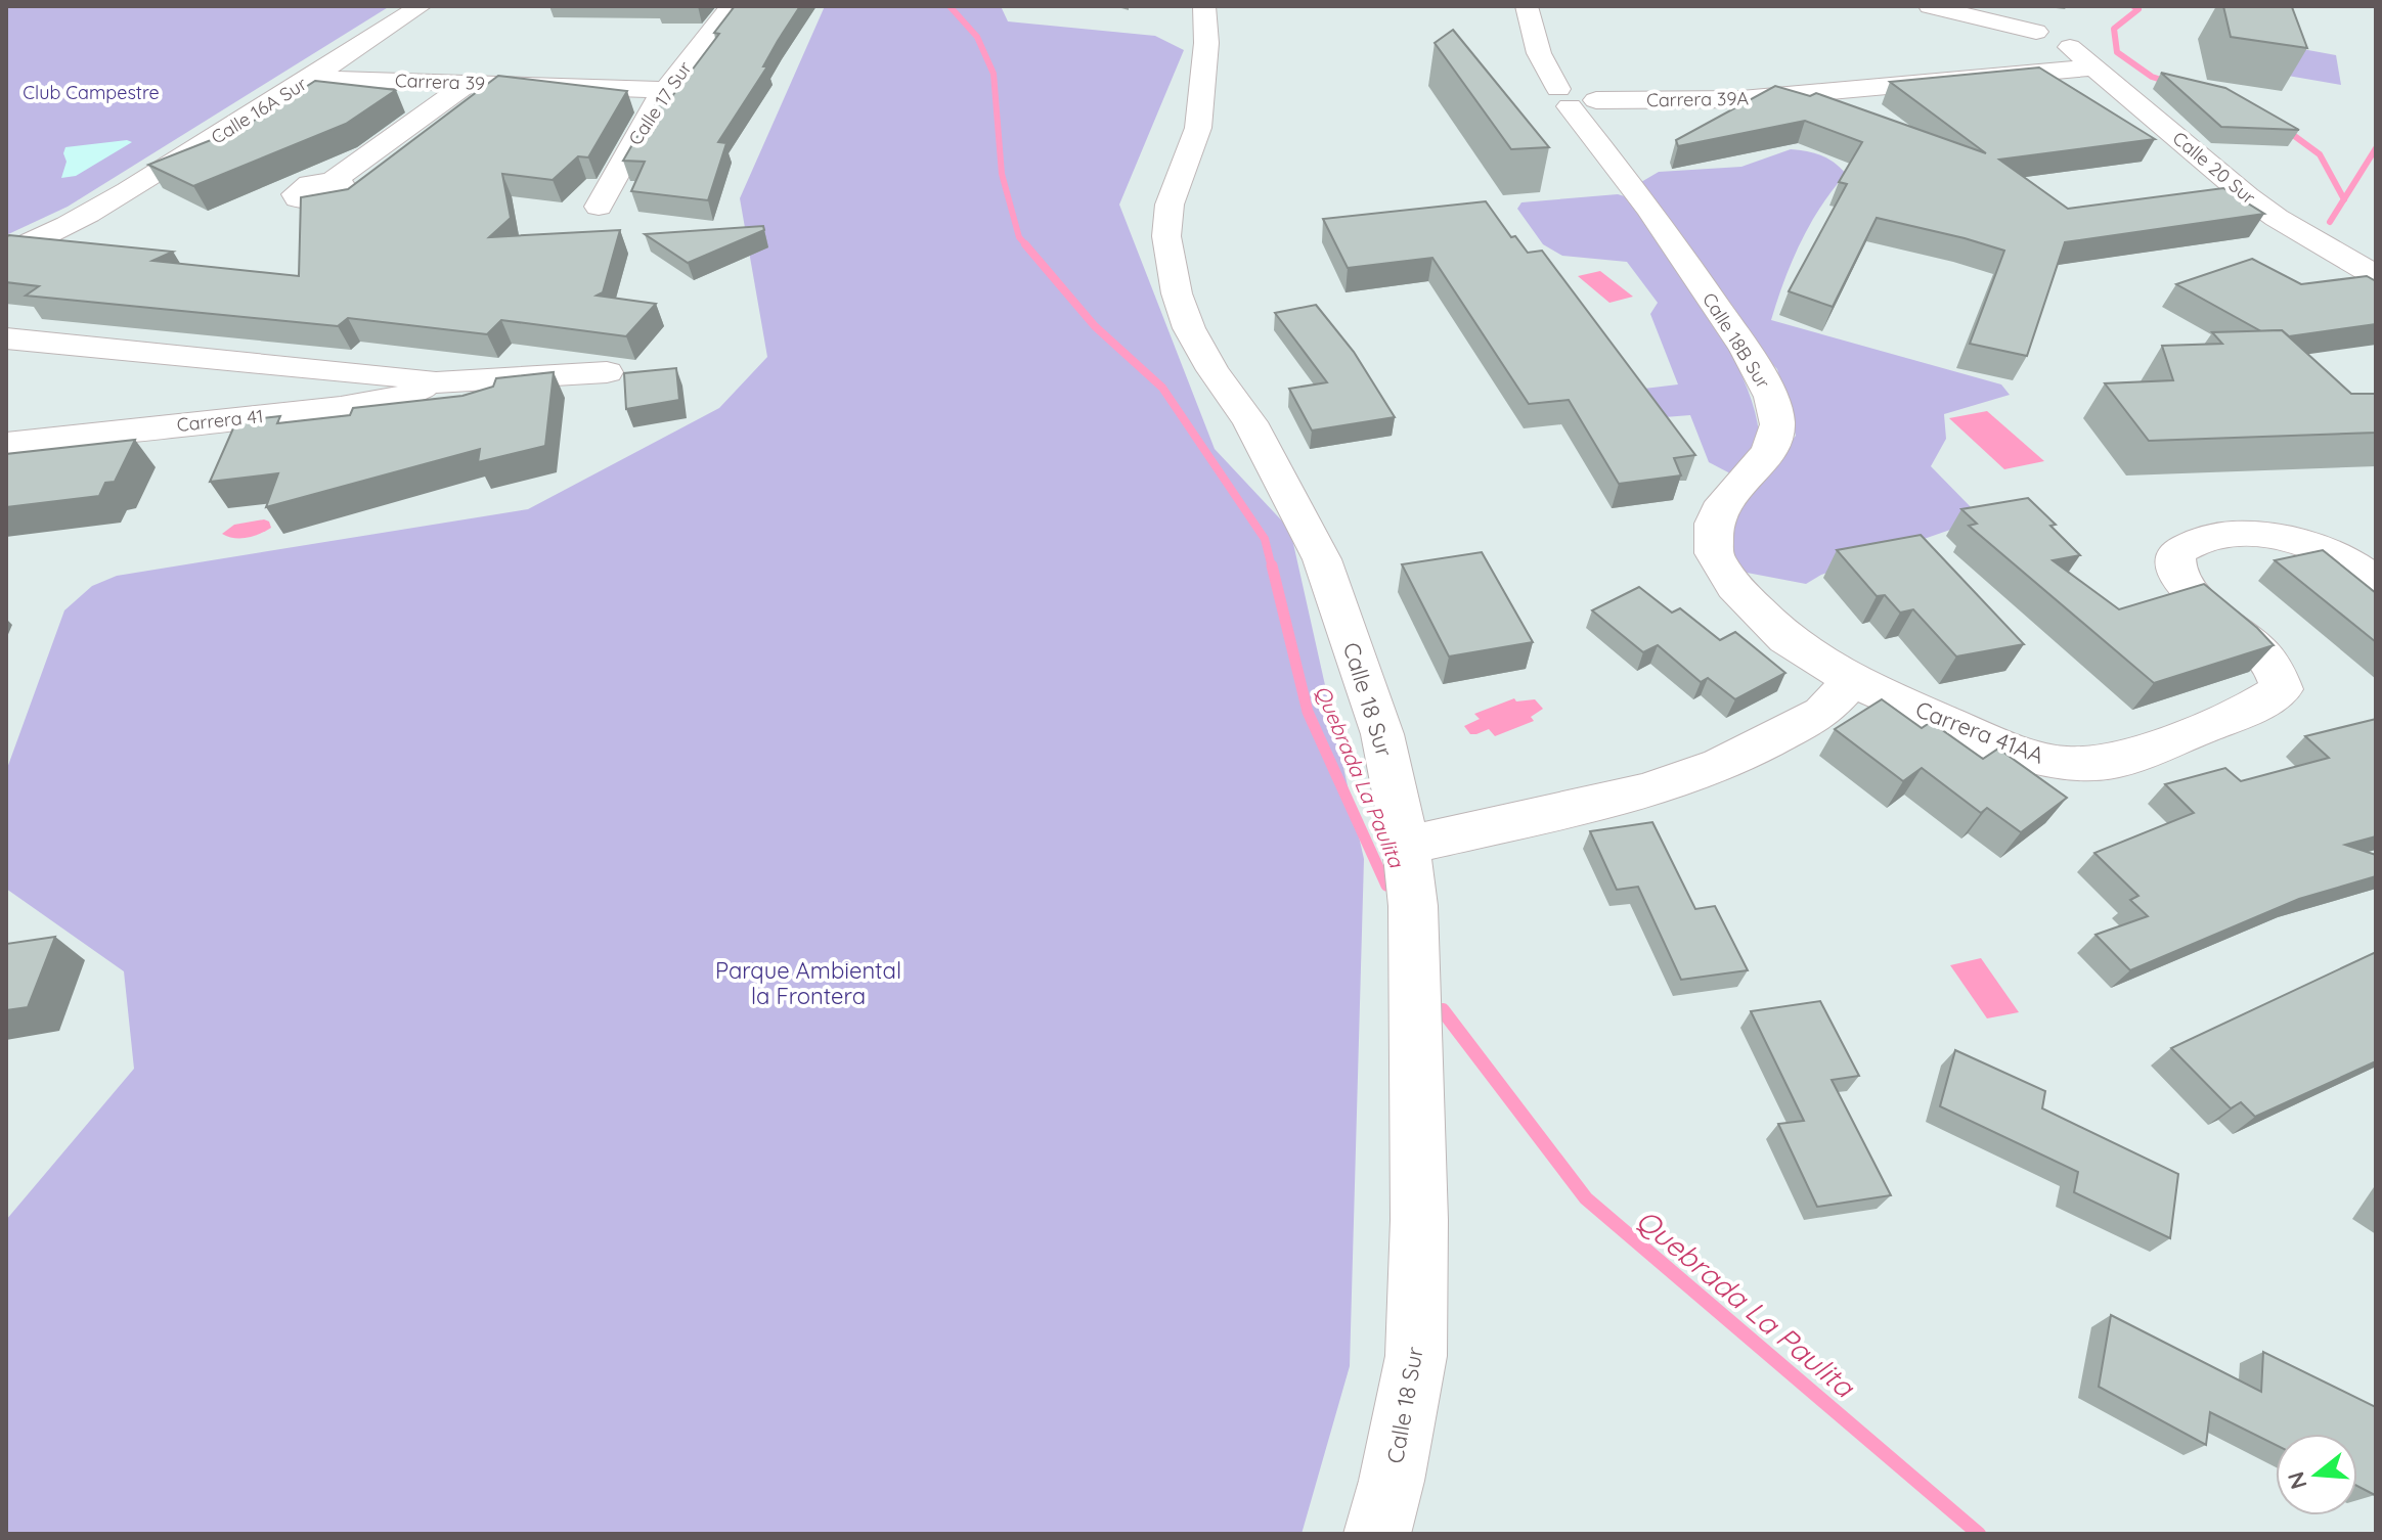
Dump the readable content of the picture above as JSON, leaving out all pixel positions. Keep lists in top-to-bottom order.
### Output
{
  "streets": {
    "street": [
      "Carrera 39",
      "Carrera 39A",
      "Calle 17 Sur",
      "Calle 16A Sur",
      "Calle 20 Sur",
      "Calle 18B Sur",
      "Carrera 41",
      "Calle 18 Sur",
      "Carrera 41AA"
    ]
  },
  "crossings": [
    ["Carrera 39", "Calle 17 Sur"],
    ["Carrera 39", "Calle 16A Sur"],
    ["Carrera 39A", "Calle 20 Sur"],
    ["Carrera 39A", "Calle 18B Sur"],
    ["Calle 18B Sur", "Carrera 41AA"]
  ],
  "water": ["Quebrada La Paulita"],
  "parks": ["Club Campestre", "Parque Ambiental la Frontera"],
  "north": "left"
}
